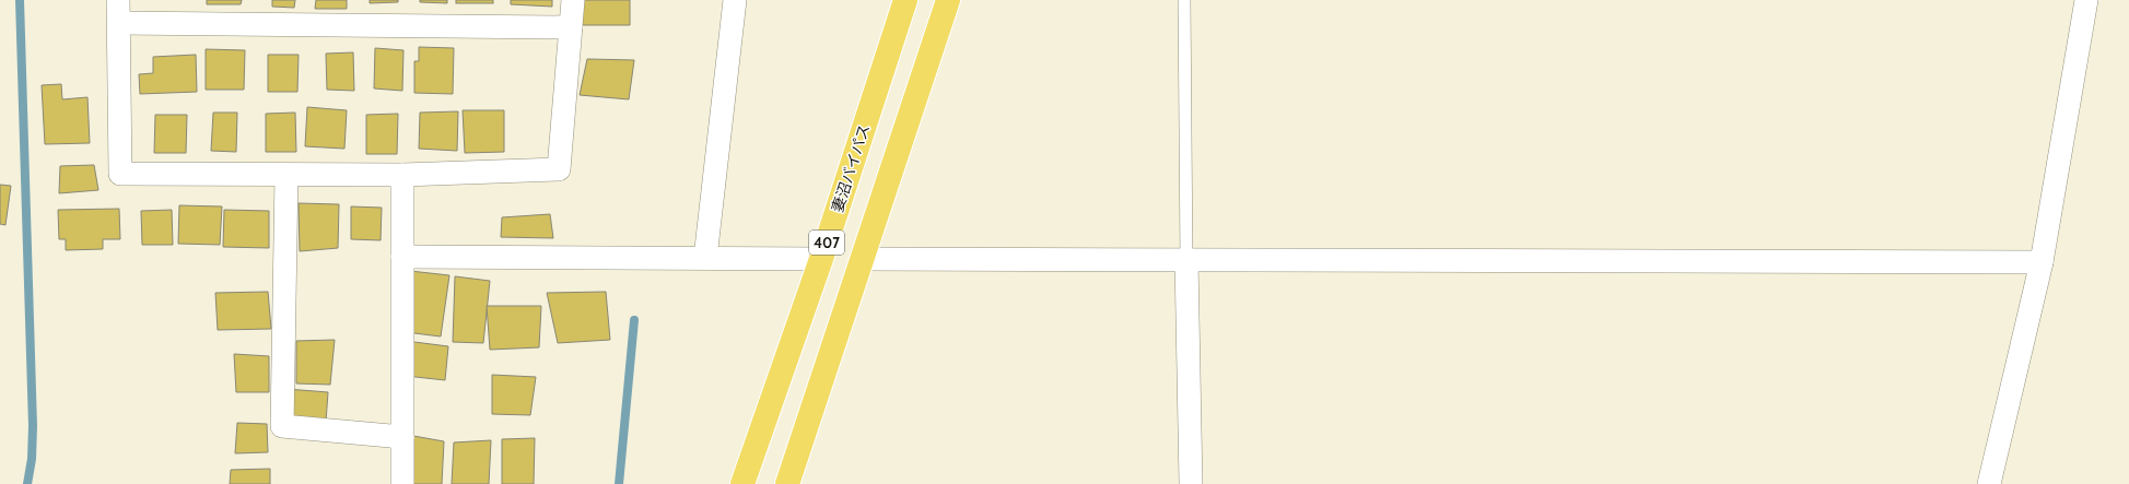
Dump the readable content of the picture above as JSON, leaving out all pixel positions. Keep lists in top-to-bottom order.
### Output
{
  "streets": {
    "highway": ["妻沼バイパス", "407"]
  }
}
